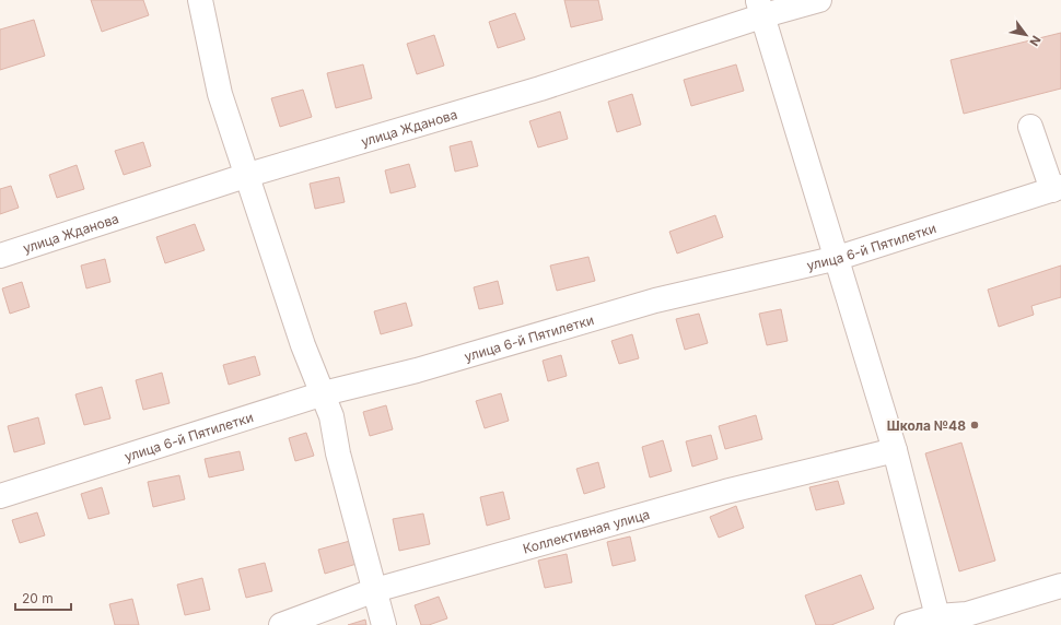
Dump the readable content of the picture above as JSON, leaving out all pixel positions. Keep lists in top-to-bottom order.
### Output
{
  "streets": {
    "street": ["улица Жданова", "улица 6-й Пятилетки", "Коллективная улица"]
  },
  "places": ["Школа №48"],
  "scale_bar": "20 m",
  "north": "bottom right"
}
